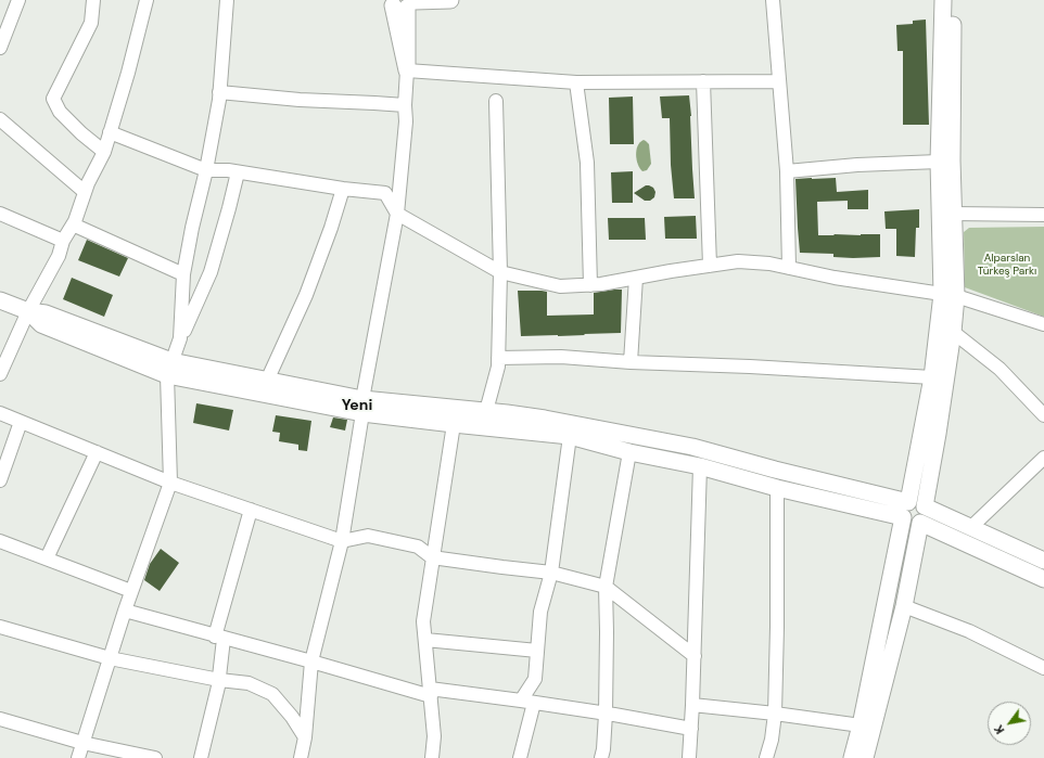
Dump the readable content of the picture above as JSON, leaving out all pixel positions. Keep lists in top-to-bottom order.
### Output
{
  "districts": ["Yeni"],
  "parks": ["Alparslan Türkeş Parkı"],
  "north": "bottom left"
}
